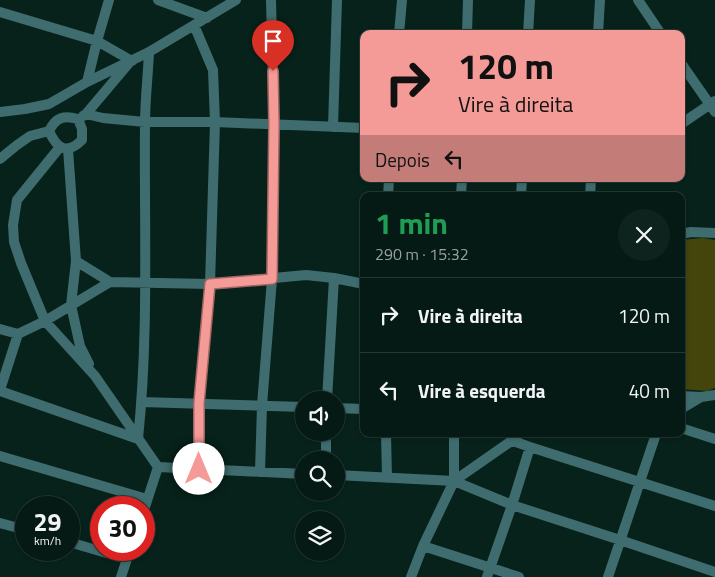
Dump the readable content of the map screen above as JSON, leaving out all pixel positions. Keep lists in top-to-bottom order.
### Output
{
  "page": {
    "turn": ["120 m", "Vire à direita"],
    "then": "Depois",
    "heading": ["1 min", "290 m · 15:32"],
    "list": [
      {
        "name": "Vire à direita",
        "value": "120 m"
      },
      {
        "name": "Vire à esquerda",
        "value": "40 m"
      }
    ],
    "speed": "29 km/h",
    "limit": "30"
  }
}
